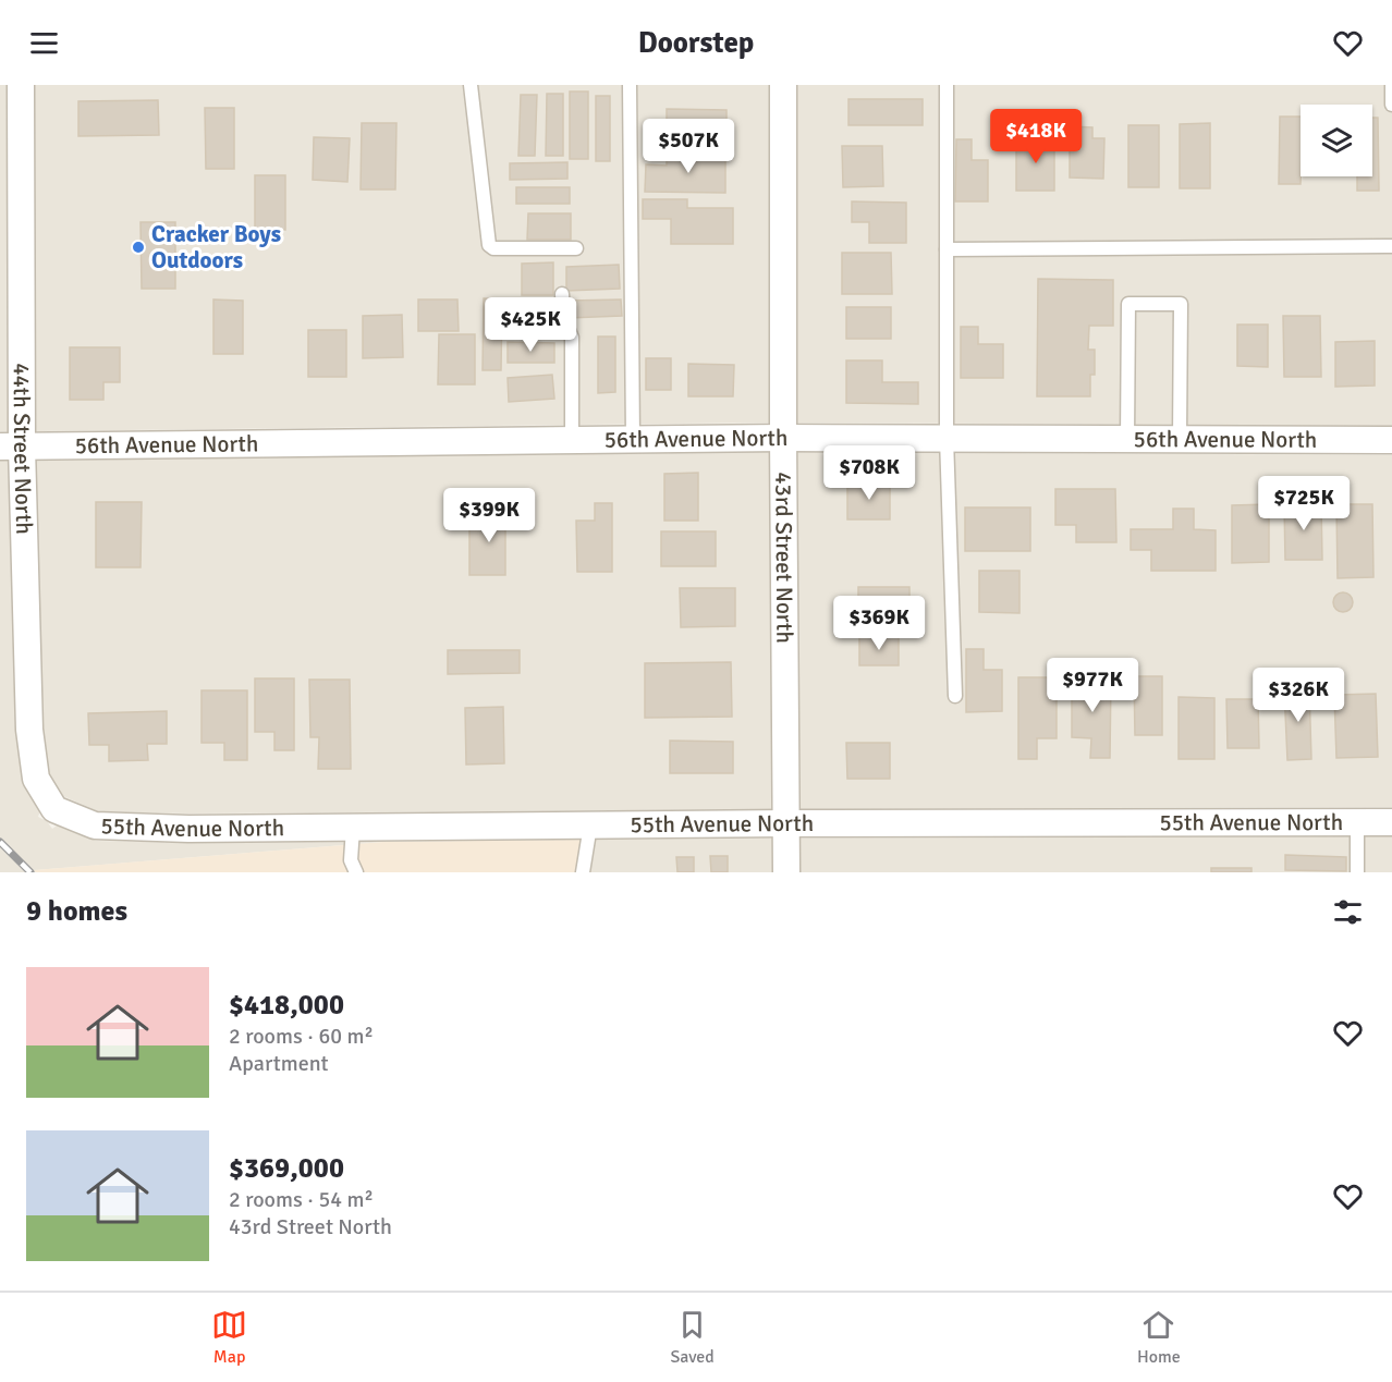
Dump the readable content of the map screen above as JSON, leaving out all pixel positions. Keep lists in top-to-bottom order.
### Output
{
  "streets": {
    "street": [
      "56th Avenue North",
      "44th Street North",
      "43rd Street North",
      "55th Avenue North"
    ]
  },
  "crossings": [
    ["56th Avenue North", "44th Street North"],
    ["56th Avenue North", "43rd Street North"],
    ["44th Street North", "55th Avenue North"],
    ["43rd Street North", "55th Avenue North"]
  ],
  "places": ["Cracker Boys Outdoors"],
  "page": {
    "header": "Doorstep",
    "price": [
      "$418K",
      "$507K",
      "$425K",
      "$708K",
      "$725K",
      "$399K",
      "$369K",
      "$977K",
      "$326K"
    ],
    "heading": "9 homes",
    "list": [
      {
        "name": "$418,000",
        "note": "2 rooms · 60 m² · Apartment"
      },
      {
        "name": "$369,000",
        "note": "2 rooms · 54 m² · 43rd Street North"
      }
    ],
    "tabs": ["Map", "Saved", "Home"]
  }
}
